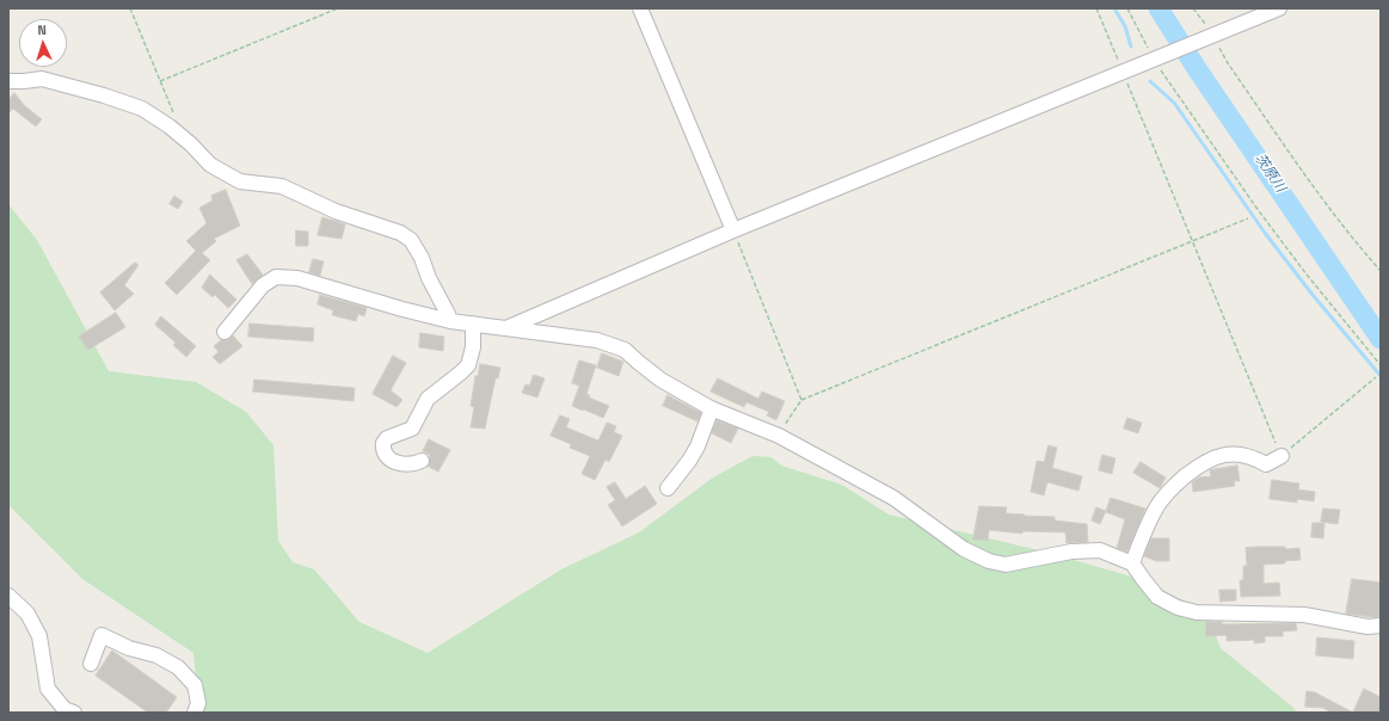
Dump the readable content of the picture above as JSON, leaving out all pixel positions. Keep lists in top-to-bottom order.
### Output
{
  "water": ["茨原川"],
  "north": "top"
}
